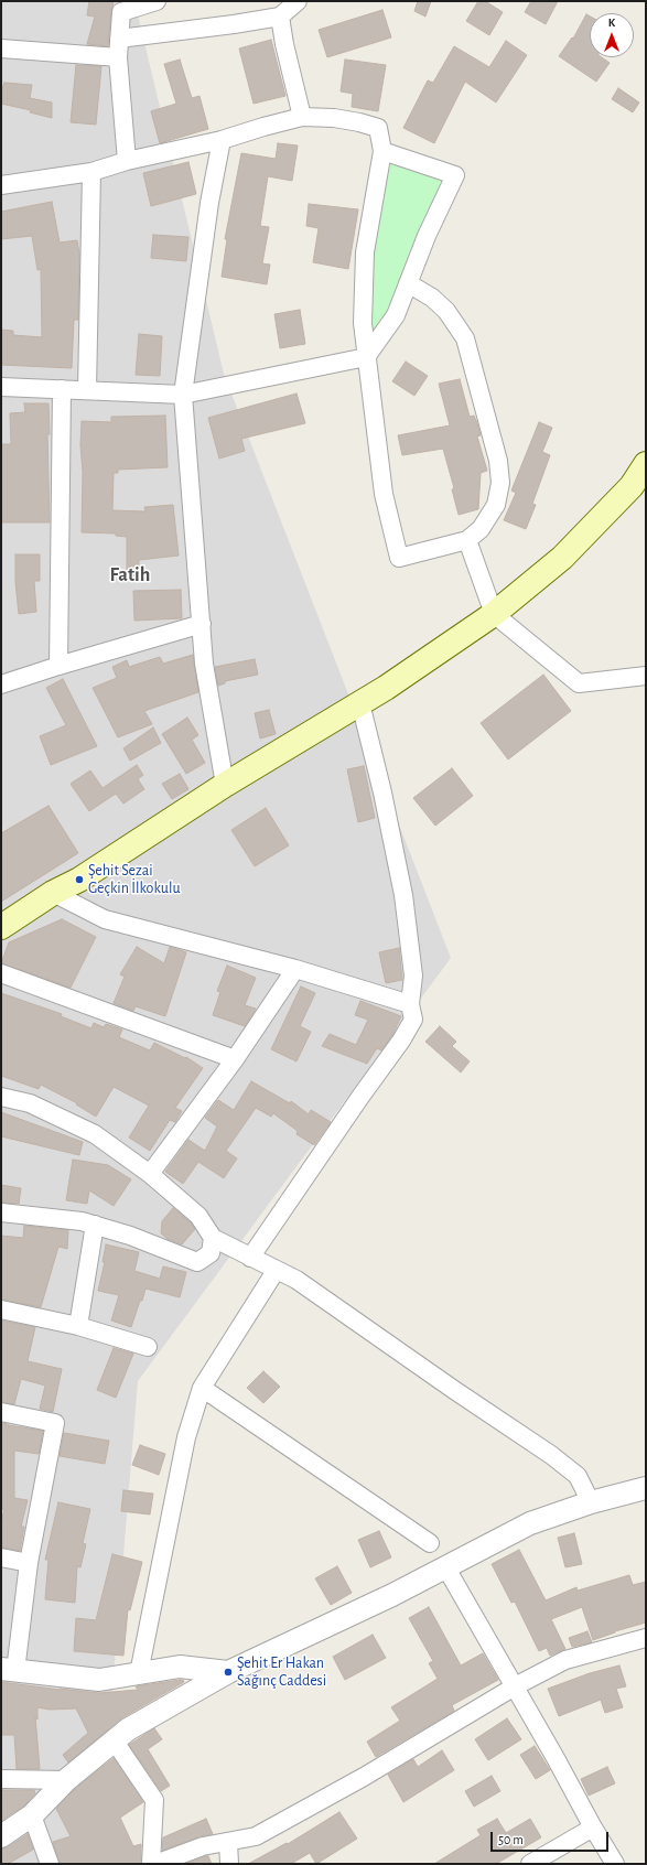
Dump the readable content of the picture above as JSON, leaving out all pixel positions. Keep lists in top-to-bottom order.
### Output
{
  "districts": ["Fatih"],
  "places": ["Şehit Sezai Geçkin İlkokulu", "Şehit Er Hakan Sağınç Caddesi"],
  "scale_bar": "50 m",
  "north": "top"
}
